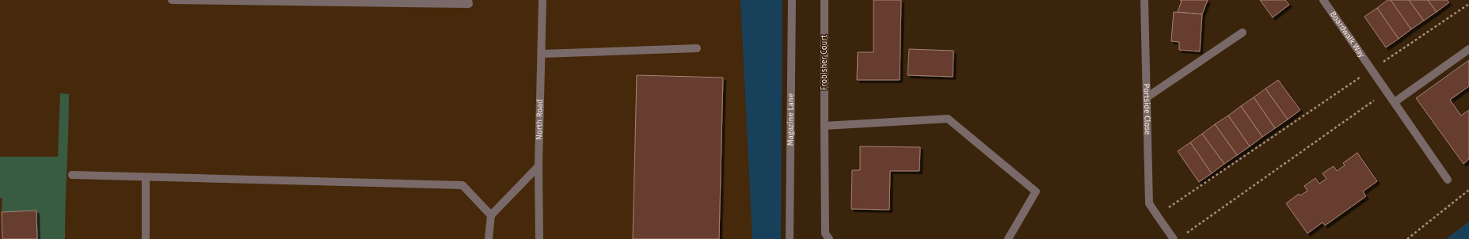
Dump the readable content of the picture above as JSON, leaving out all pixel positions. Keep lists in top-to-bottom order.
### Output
{
  "streets": {
    "street": [
      "Boardwalk Way",
      "Frobisher Court",
      "Portside Close",
      "North Road",
      "Magazine Lane"
    ]
  }
}
